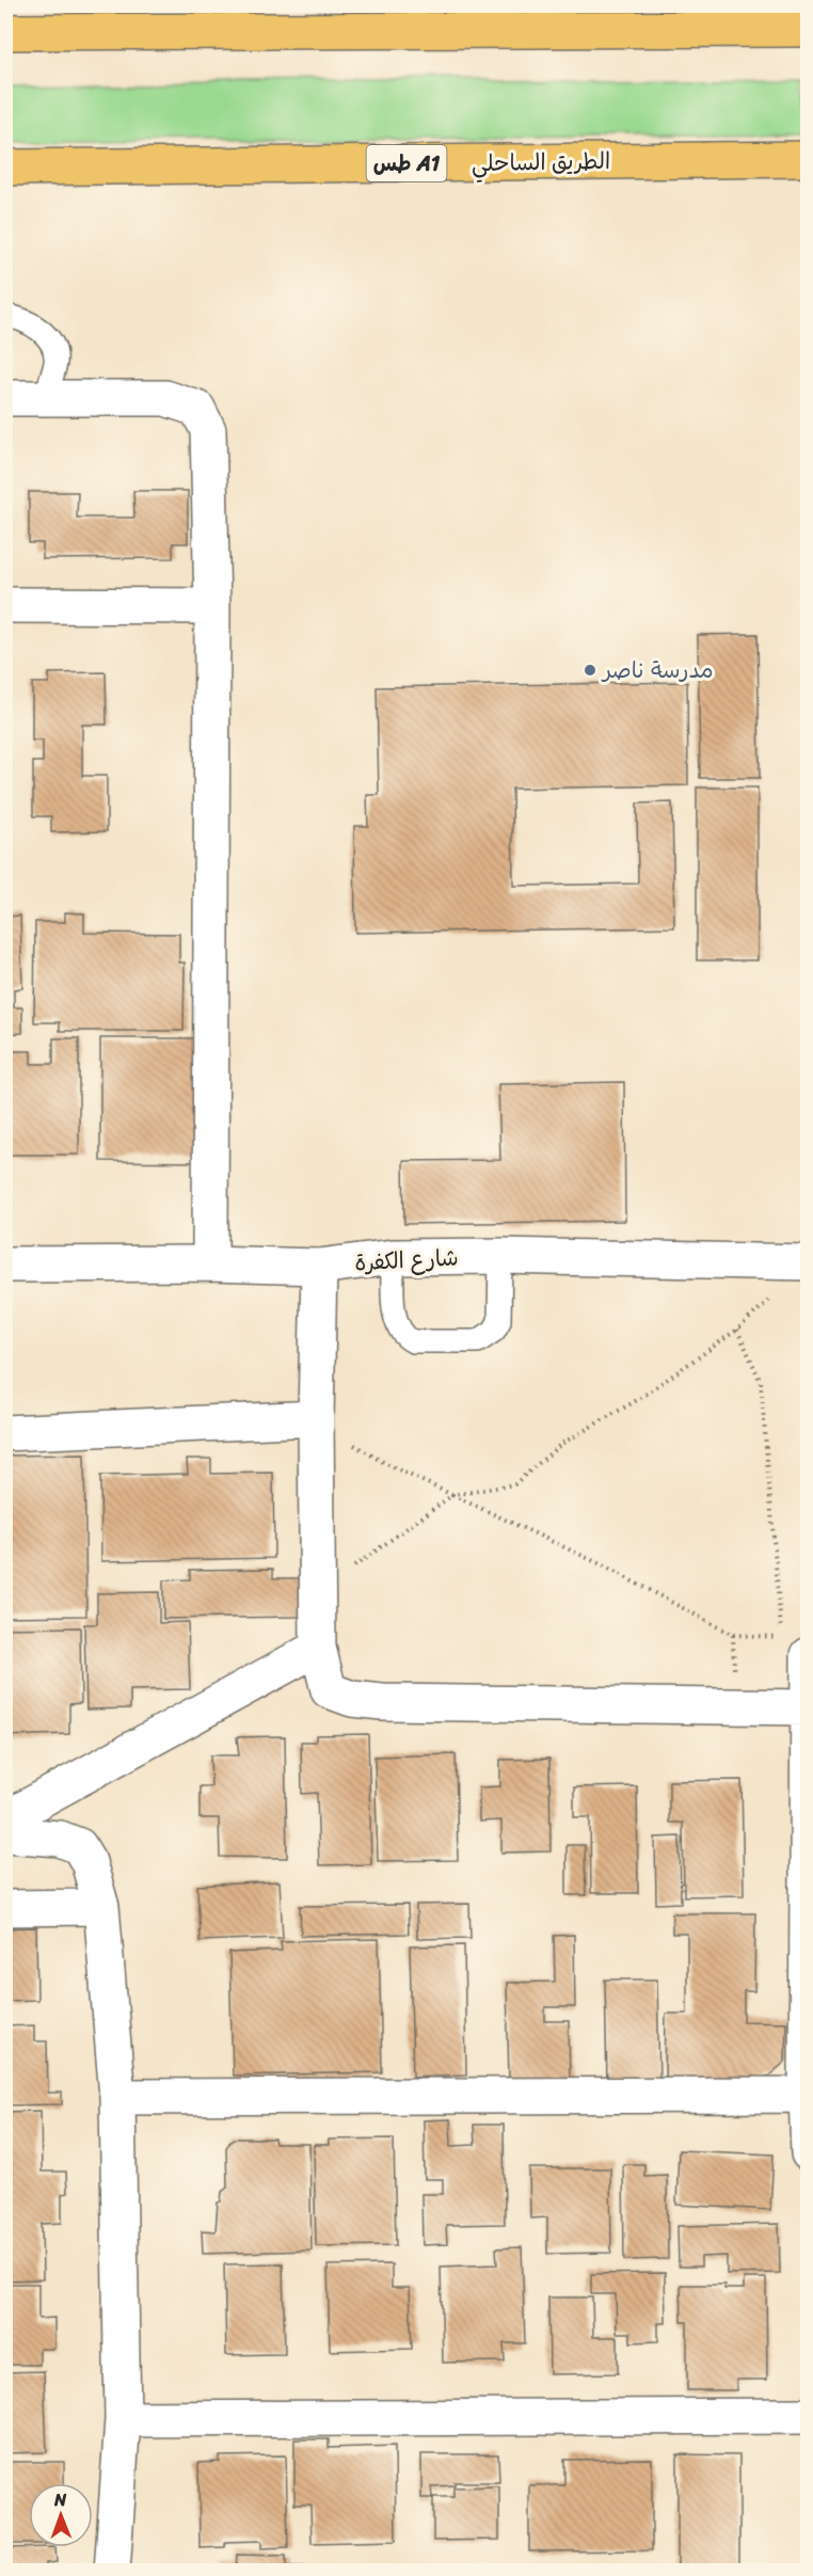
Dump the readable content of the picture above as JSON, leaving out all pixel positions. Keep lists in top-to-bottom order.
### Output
{
  "streets": {
    "highway": ["الطريق الساحلي", "طس A1"],
    "street": ["شارع الكفرة"]
  },
  "places": ["مدرسة ناصر"],
  "north": "top"
}
